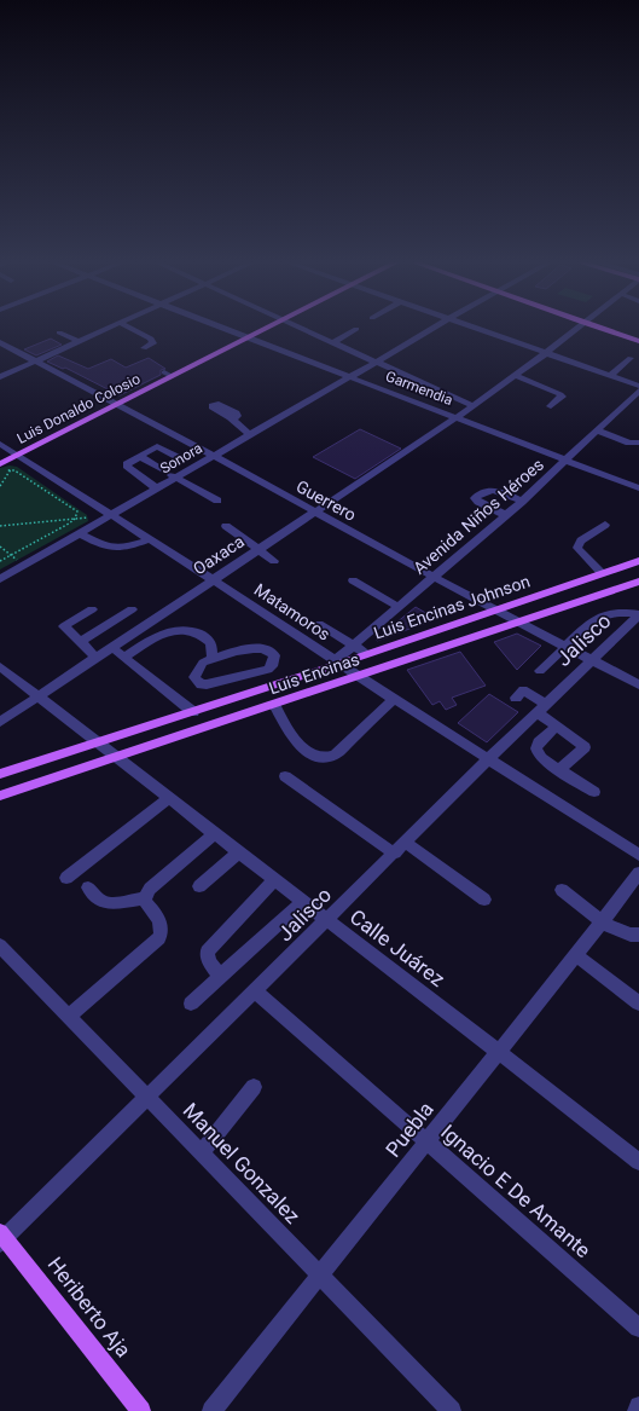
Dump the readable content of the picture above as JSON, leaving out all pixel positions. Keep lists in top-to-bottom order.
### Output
{
  "streets": {
    "main road": [
      "Luis Donaldo Colosio",
      "Luis Encinas Johnson",
      "Luis Encinas",
      "Heriberto Aja"
    ],
    "street": [
      "Garmendia",
      "Sonora",
      "Guerrero",
      "Avenida Niños Héroes",
      "Oaxaca",
      "Matamoros",
      "Jalisco",
      "Calle Juárez",
      "Puebla",
      "Manuel Gonzalez",
      "Ignacio E De Amante"
    ]
  },
  "crossings": [
    ["Garmendia", "Luis Donaldo Colosio"],
    ["Garmendia", "Sonora"],
    ["Garmendia", "Avenida Niños Héroes"],
    ["Garmendia", "Oaxaca"],
    ["Luis Donaldo Colosio", "Guerrero"],
    ["Luis Donaldo Colosio", "Matamoros"],
    ["Sonora", "Guerrero"],
    ["Sonora", "Matamoros"],
    ["Guerrero", "Avenida Niños Héroes"],
    ["Guerrero", "Oaxaca"],
    ["Guerrero", "Luis Encinas Johnson"],
    ["Guerrero", "Jalisco"],
    ["Guerrero", "Luis Encinas"],
    ["Avenida Niños Héroes", "Luis Encinas Johnson"],
    ["Avenida Niños Héroes", "Matamoros"],
    ["Oaxaca", "Matamoros"],
    ["Oaxaca", "Calle Juárez"],
    ["Luis Encinas Johnson", "Matamoros"],
    ["Luis Encinas Johnson", "Calle Juárez"],
    ["Matamoros", "Jalisco"],
    ["Matamoros", "Luis Encinas"],
    ["Jalisco", "Calle Juárez"],
    ["Jalisco", "Manuel Gonzalez"],
    ["Jalisco", "Ignacio E De Amante"],
    ["Jalisco", "Heriberto Aja"],
    ["Luis Encinas", "Calle Juárez"],
    ["Calle Juárez", "Puebla"],
    ["Puebla", "Manuel Gonzalez"],
    ["Puebla", "Ignacio E De Amante"]
  ]
}
